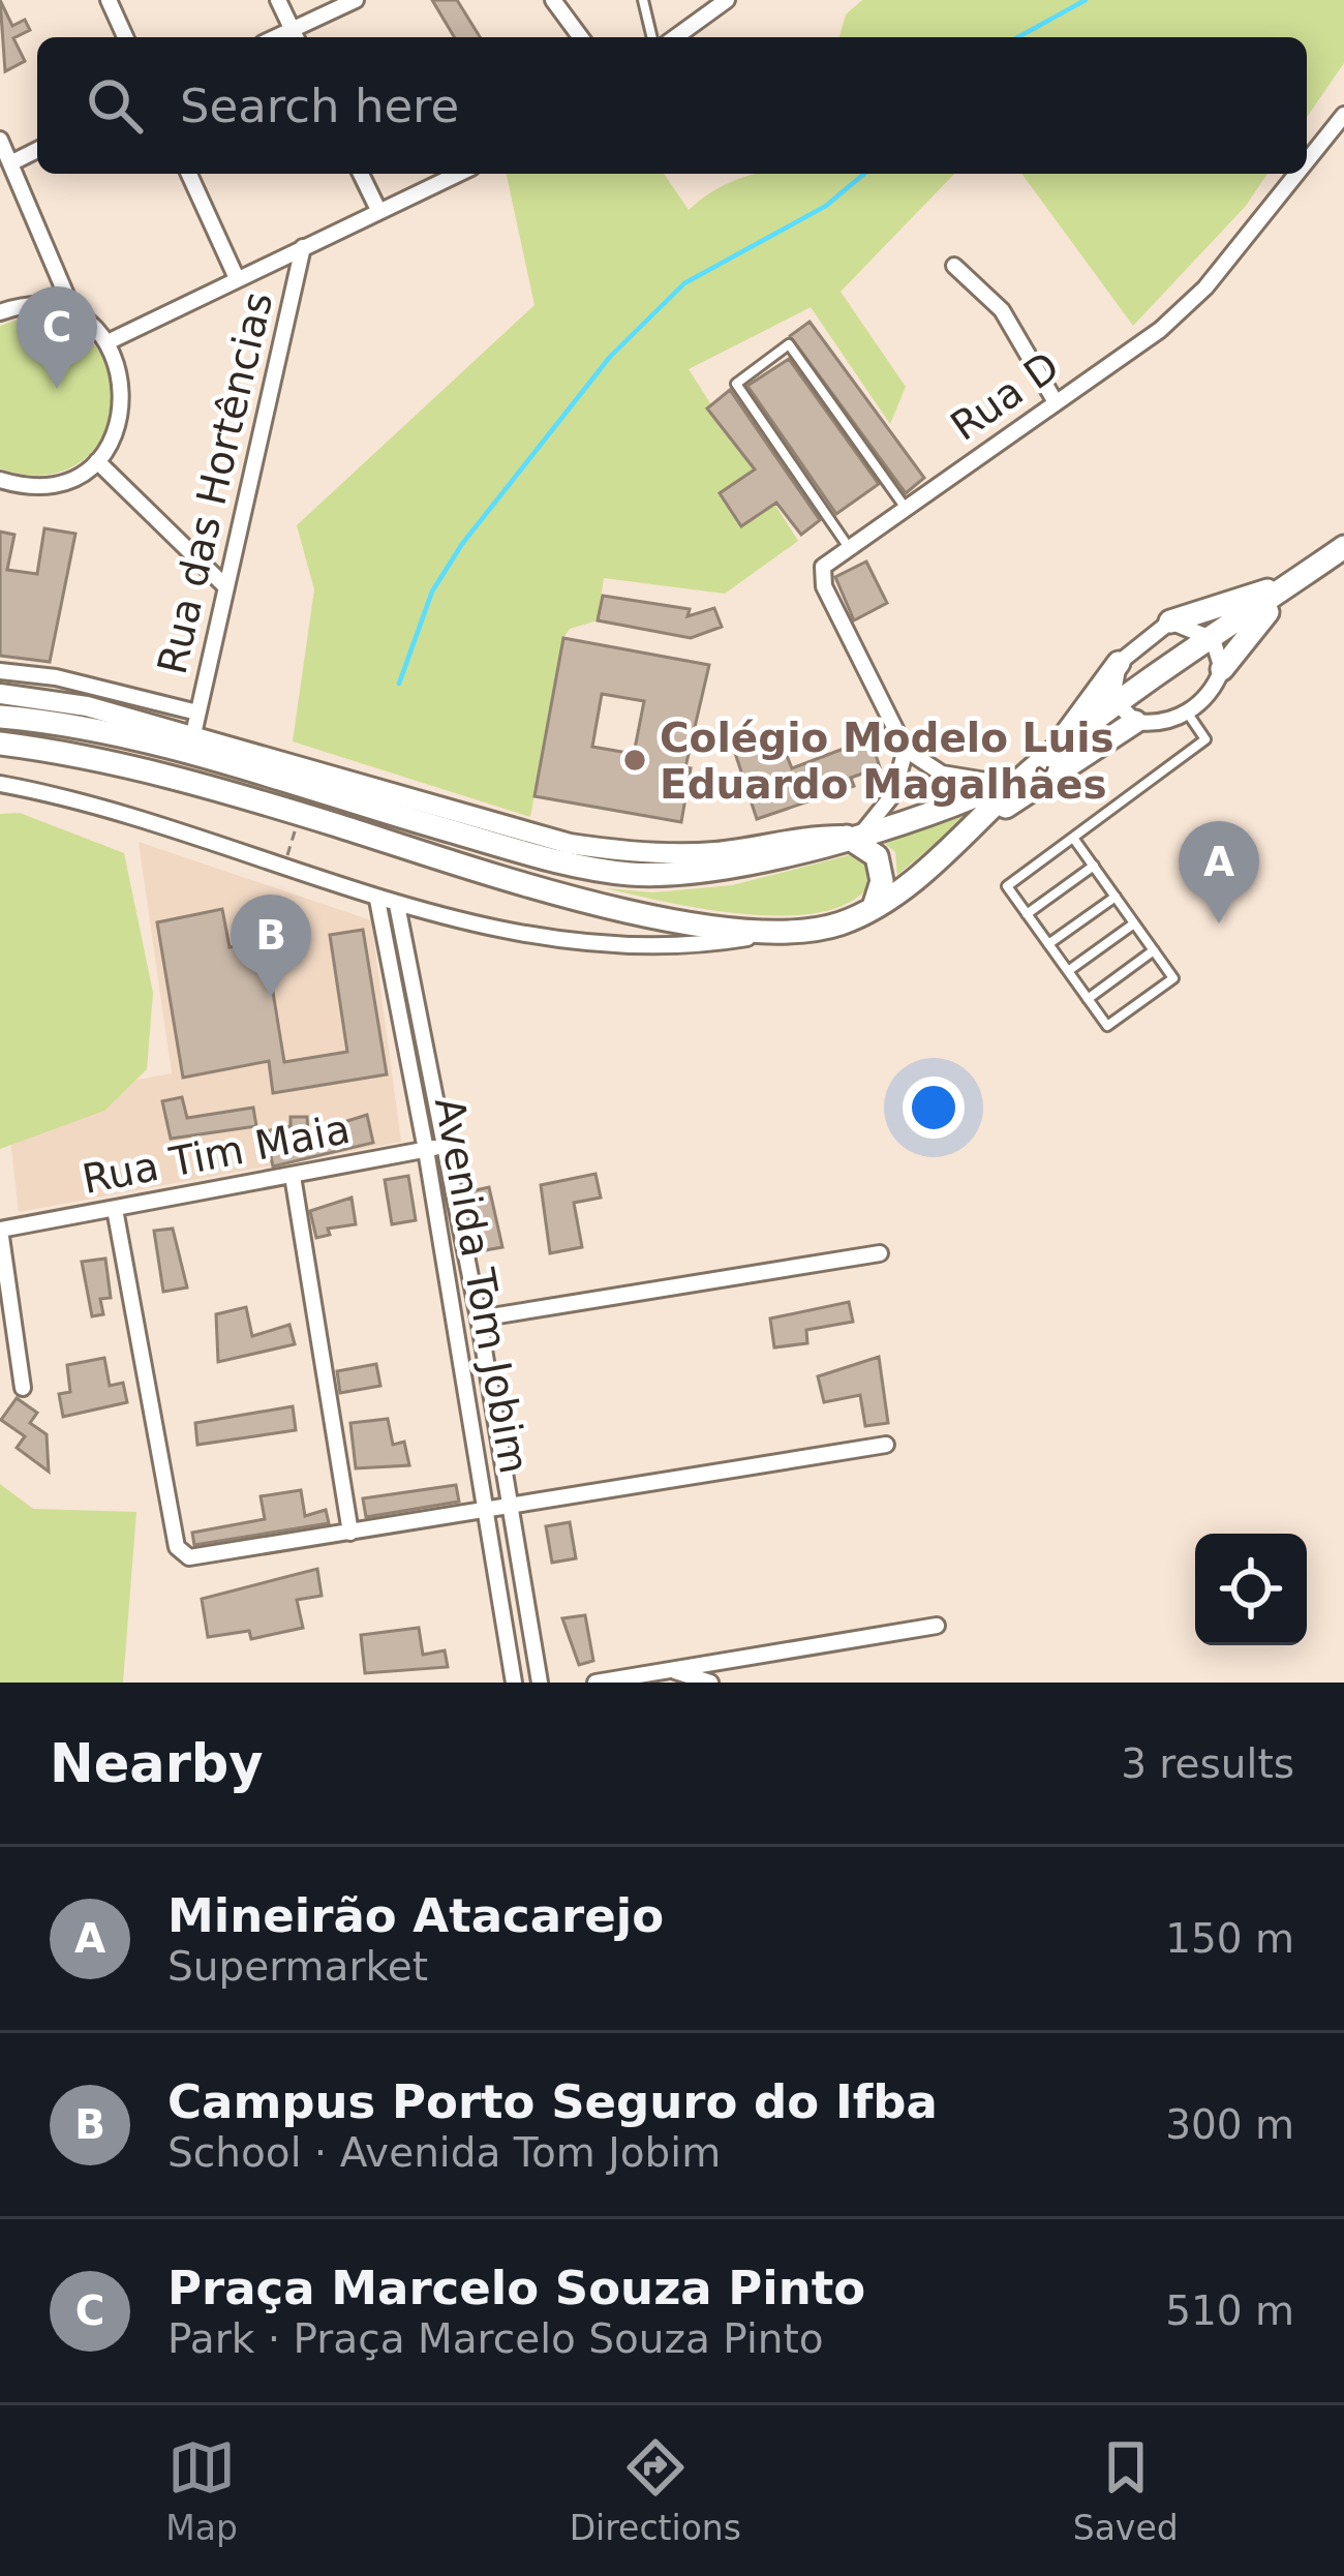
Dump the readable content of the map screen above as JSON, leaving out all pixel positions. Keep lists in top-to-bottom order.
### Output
{
  "streets": {
    "street": [
      "Rua D",
      "Rua das Hortências",
      "Rua Tim Maia",
      "Avenida Tom Jobim"
    ]
  },
  "crossings": [
    ["Rua Tim Maia", "Avenida Tom Jobim"]
  ],
  "places": ["Colégio Modelo Luis Eduardo Magalhães"],
  "page": {
    "search": "Search here",
    "pins": ["C", "A", "B"],
    "heading": ["Nearby", "3 results"],
    "list": [
      {
        "mark": "A",
        "name": "Mineirão Atacarejo",
        "note": "Supermarket",
        "value": "150 m"
      },
      {
        "mark": "B",
        "name": "Campus Porto Seguro do Ifba",
        "note": "School · Avenida Tom Jobim",
        "value": "300 m"
      },
      {
        "mark": "C",
        "name": "Praça Marcelo Souza Pinto",
        "note": "Park · Praça Marcelo Souza Pinto",
        "value": "510 m"
      }
    ],
    "nav": ["Map", "Directions", "Saved"]
  }
}
